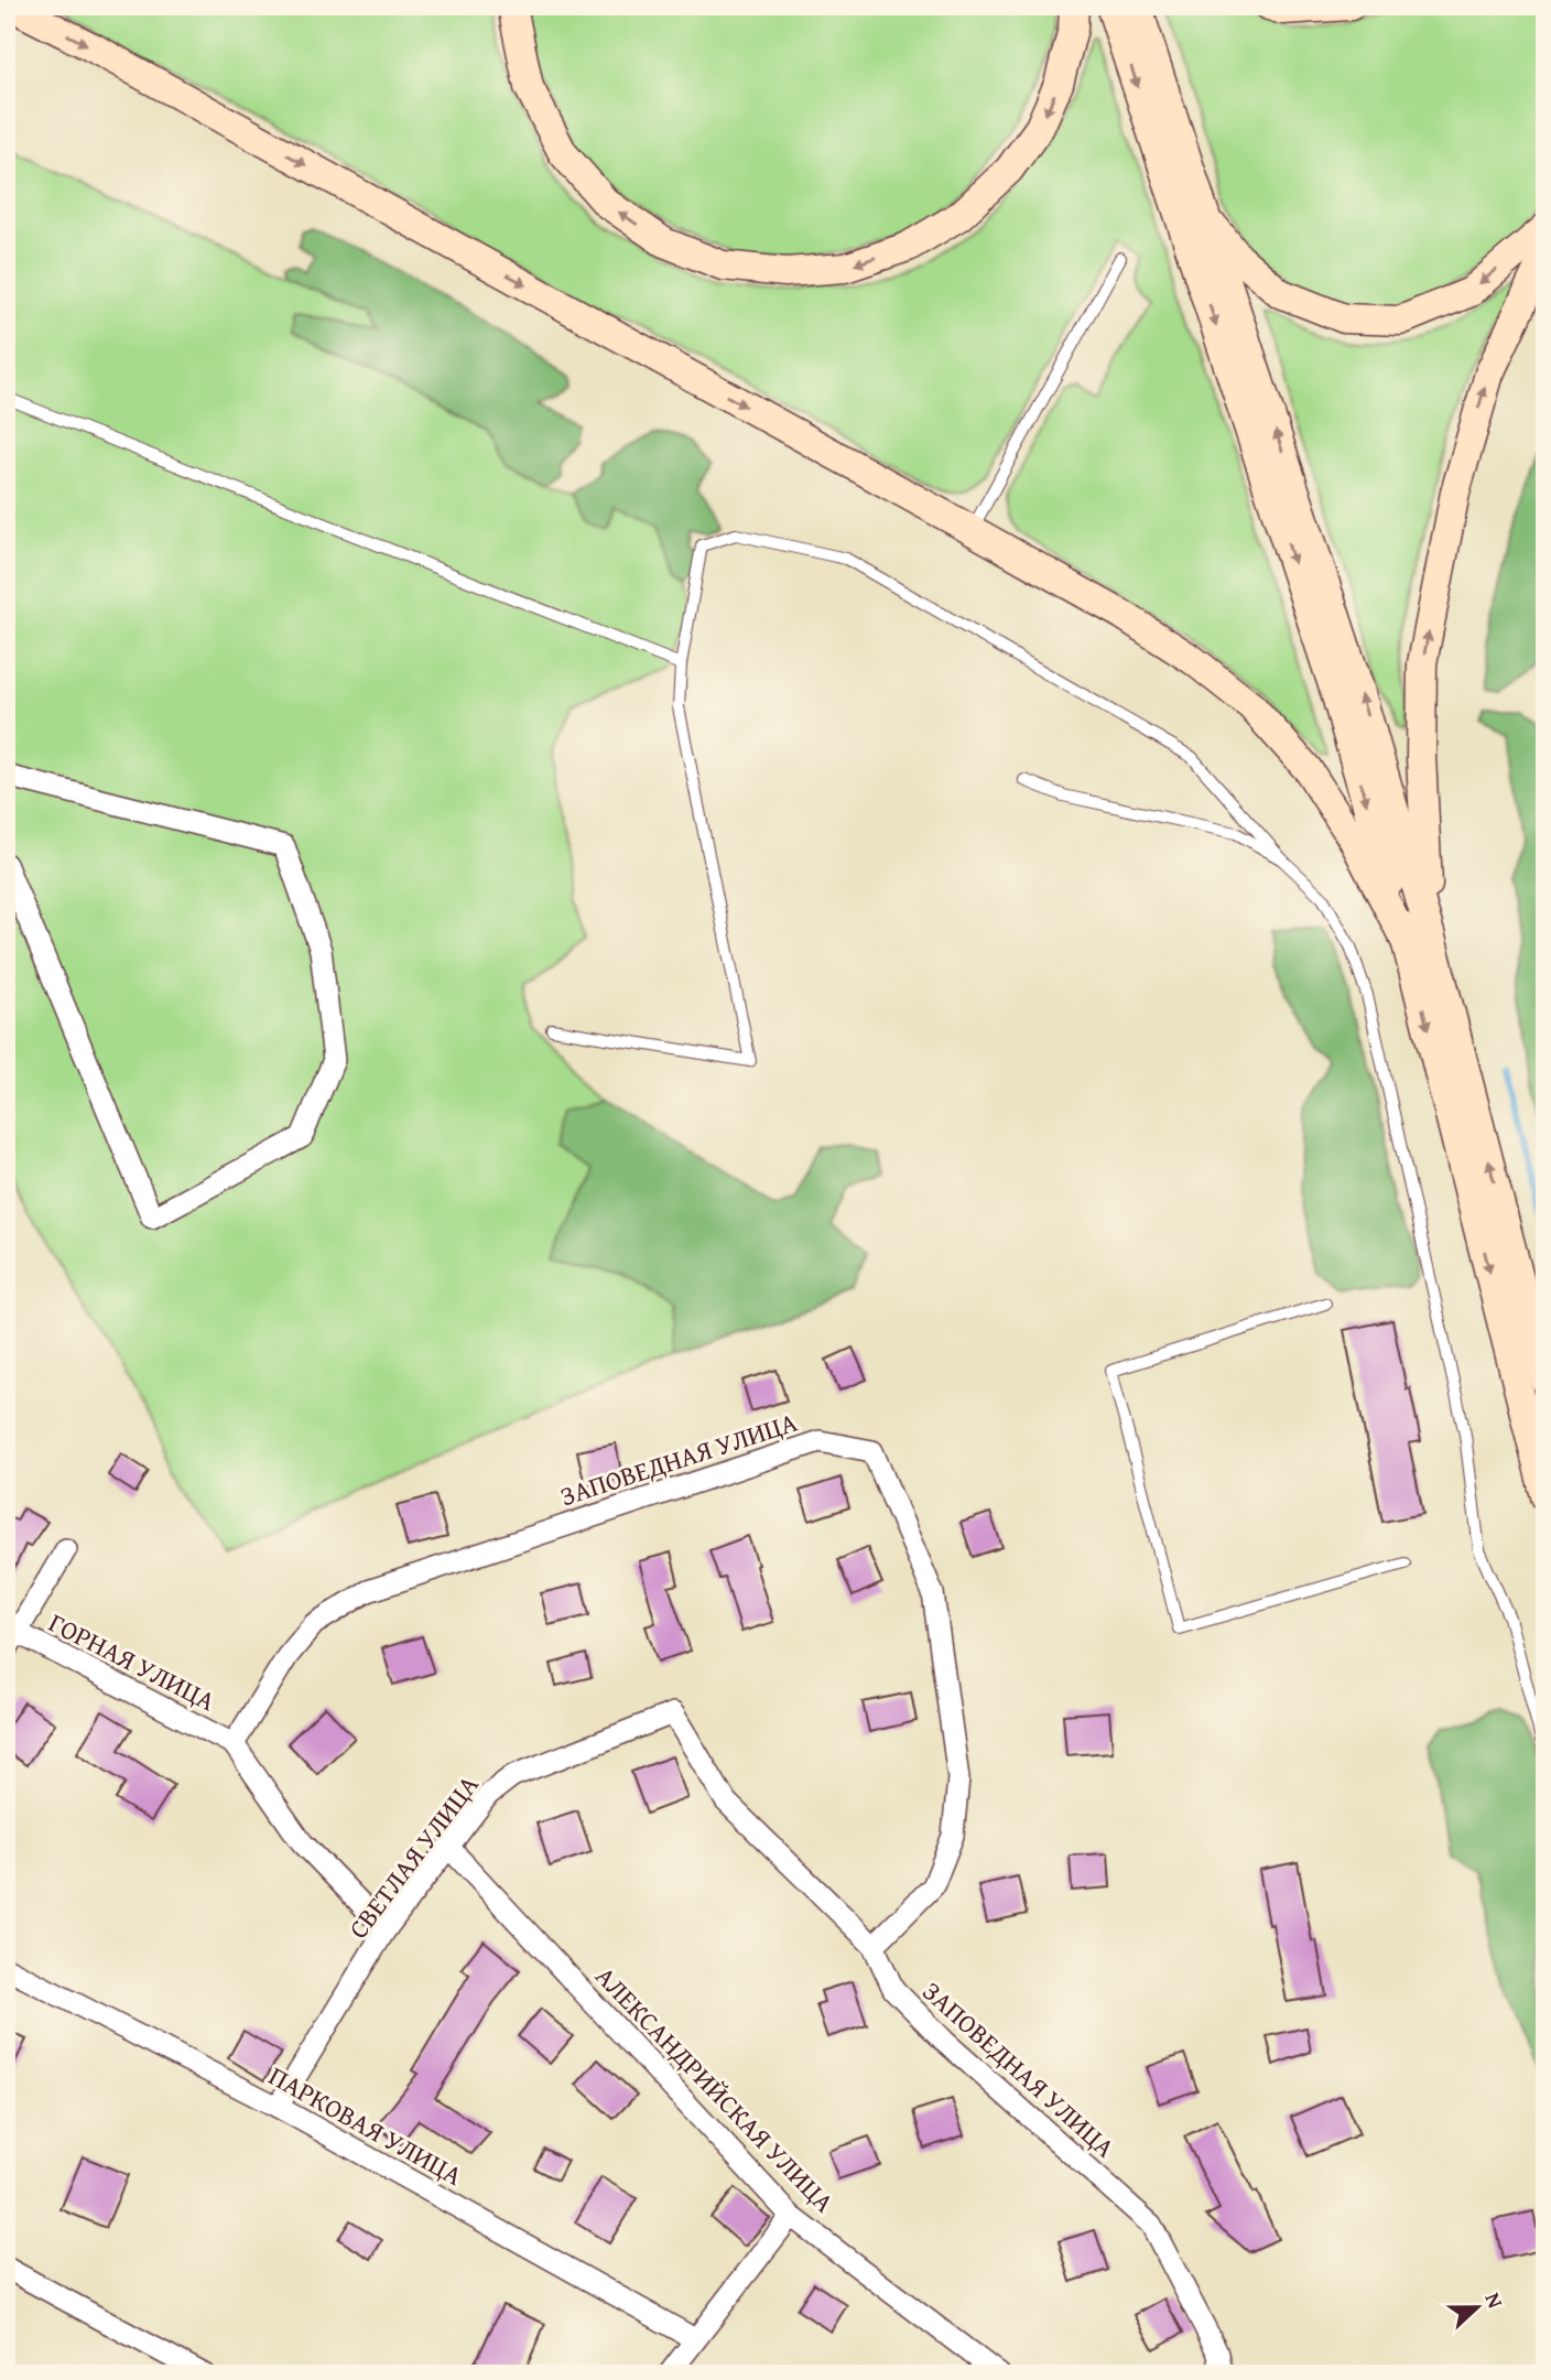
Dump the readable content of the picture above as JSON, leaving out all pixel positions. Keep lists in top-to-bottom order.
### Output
{
  "streets": {
    "street": [
      "ЗАПОВЕДНАЯ УЛИЦА",
      "ГОРНАЯ УЛИЦА",
      "СВЕТЛАЯ УЛИЦА",
      "АЛЕКСАНДРИЙСКАЯ УЛИЦА",
      "ПАРКОВАЯ УЛИЦА"
    ]
  },
  "crossings": [
    ["ЗАПОВЕДНАЯ УЛИЦА", "ГОРНАЯ УЛИЦА"],
    ["ЗАПОВЕДНАЯ УЛИЦА", "СВЕТЛАЯ УЛИЦА"],
    ["СВЕТЛАЯ УЛИЦА", "АЛЕКСАНДРИЙСКАЯ УЛИЦА"],
    ["СВЕТЛАЯ УЛИЦА", "ПАРКОВАЯ УЛИЦА"]
  ],
  "north": "right"
}
